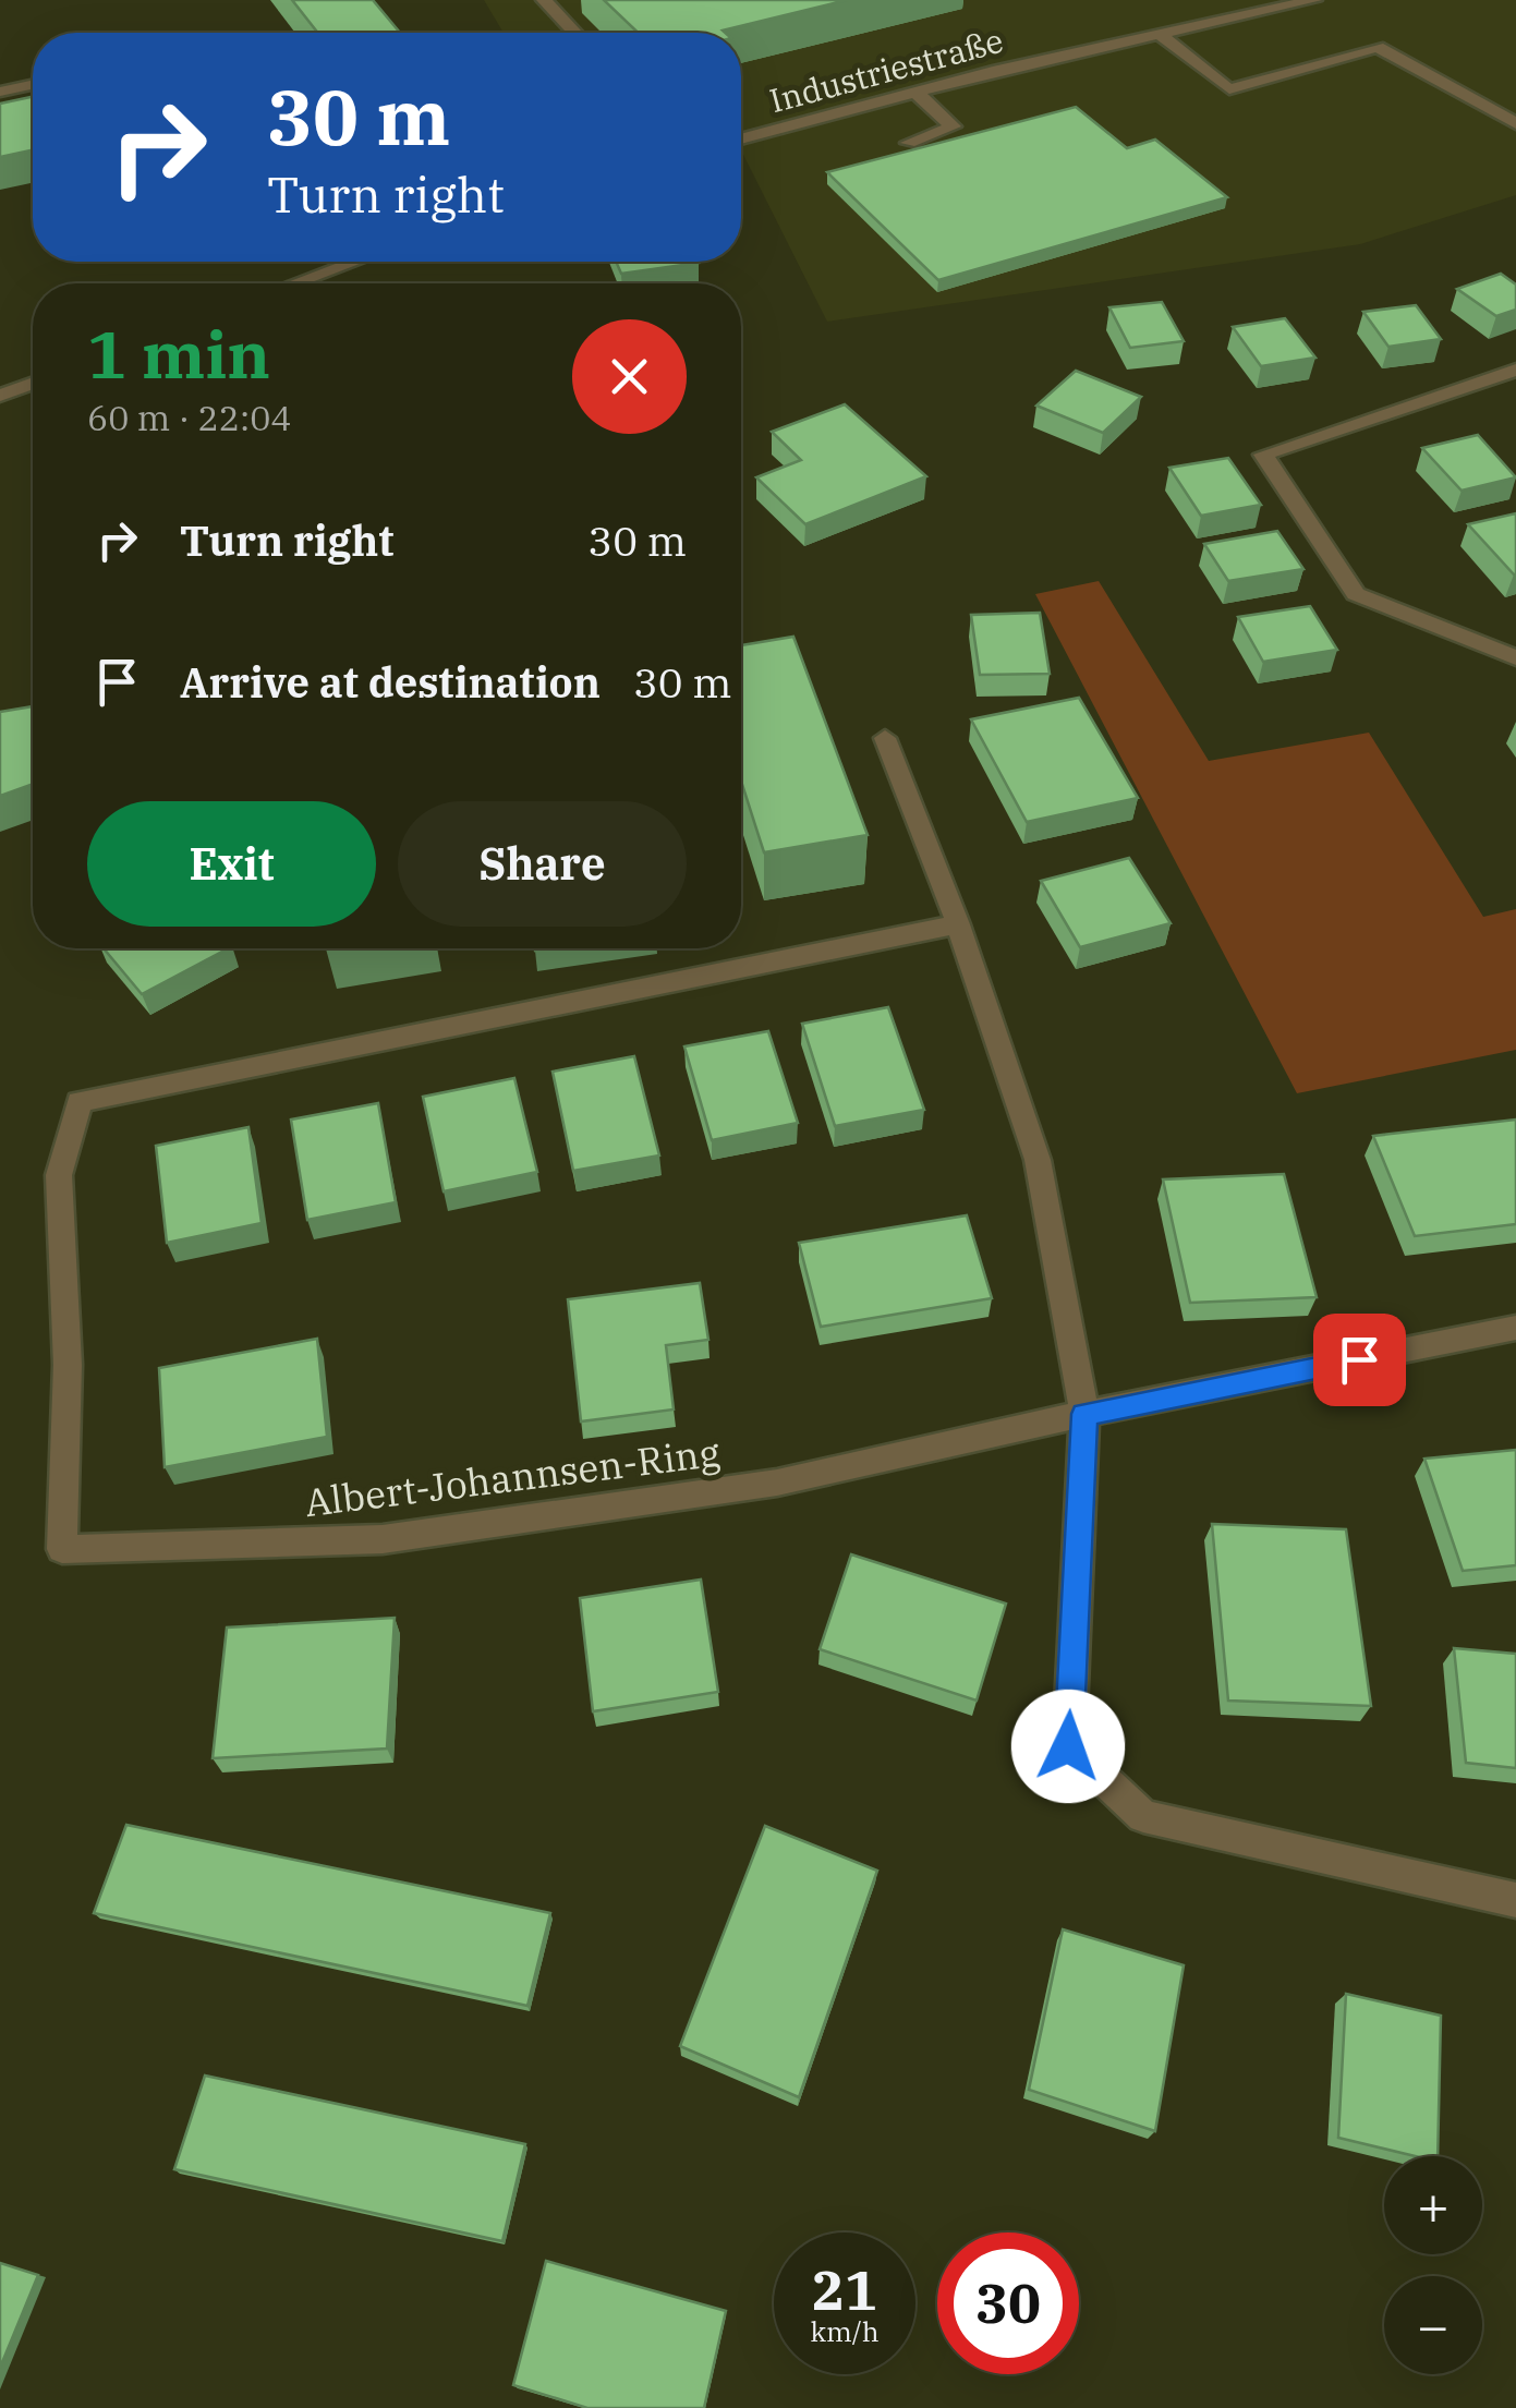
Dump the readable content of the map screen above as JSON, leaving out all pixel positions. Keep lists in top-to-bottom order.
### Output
{
  "streets": {
    "street": ["Industriestraße", "Albert-Johannsen-Ring"]
  },
  "page": {
    "turn": ["30 m", "Turn right"],
    "heading": ["1 min", "60 m · 22:04"],
    "list": [
      {
        "name": "Turn right",
        "value": "30 m"
      },
      {
        "name": "Arrive at destination",
        "value": "30 m"
      }
    ],
    "buttons": ["Exit", "Share"],
    "map_buttons": ["+", "−"],
    "speed": "21 km/h",
    "limit": "30"
  }
}
